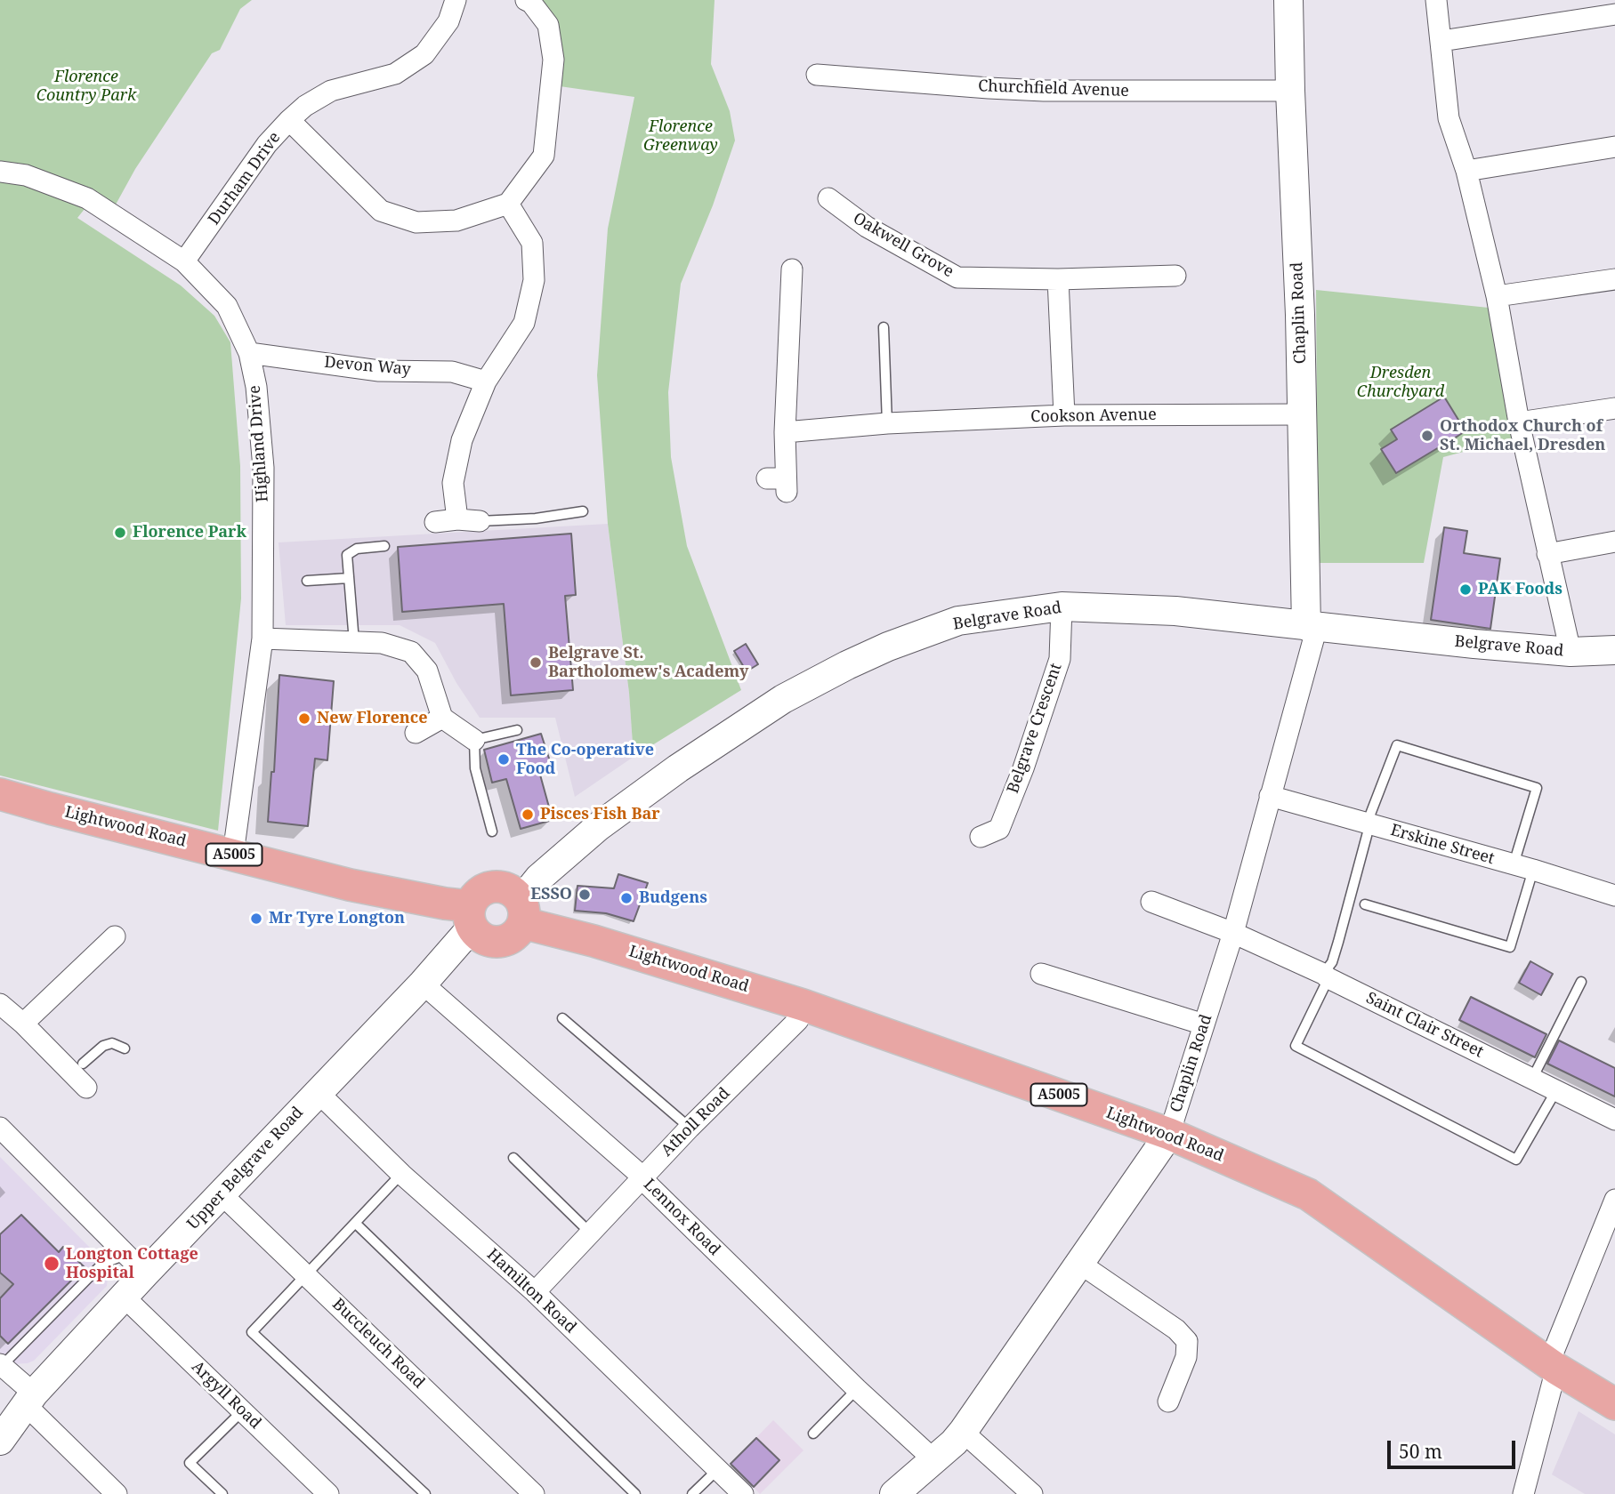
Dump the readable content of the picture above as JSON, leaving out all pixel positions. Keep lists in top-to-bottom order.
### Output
{
  "streets": {
    "main road": ["Lightwood Road", "A5005"],
    "street": [
      "Churchfield Avenue",
      "Durham Drive",
      "Oakwell Grove",
      "Chaplin Road",
      "Devon Way",
      "Cookson Avenue",
      "Highland Drive",
      "Belgrave Road",
      "Belgrave Crescent",
      "Erskine Street",
      "Saint Clair Street",
      "Atholl Road",
      "Upper Belgrave Road",
      "Lennox Road",
      "Hamilton Road",
      "Buccleuch Road",
      "Argyll Road"
    ]
  },
  "crossings": [
    ["Churchfield Avenue", "Chaplin Road"],
    ["Durham Drive", "Highland Drive"],
    ["Chaplin Road", "Cookson Avenue"],
    ["Chaplin Road", "Belgrave Road"],
    ["Chaplin Road", "Lightwood Road"],
    ["Chaplin Road", "Erskine Street"],
    ["Chaplin Road", "Saint Clair Street"],
    ["Chaplin Road", "Lennox Road"],
    ["Devon Way", "Highland Drive"],
    ["Highland Drive", "Lightwood Road"],
    ["Belgrave Road", "Belgrave Crescent"],
    ["Belgrave Road", "Lightwood Road"],
    ["Belgrave Road", "A5005"],
    ["Belgrave Road", "Upper Belgrave Road"],
    ["Lightwood Road", "A5005"],
    ["Lightwood Road", "Atholl Road"],
    ["Lightwood Road", "Upper Belgrave Road"],
    ["A5005", "Upper Belgrave Road"],
    ["Atholl Road", "Lennox Road"],
    ["Atholl Road", "Hamilton Road"],
    ["Upper Belgrave Road", "Lennox Road"],
    ["Upper Belgrave Road", "Hamilton Road"],
    ["Upper Belgrave Road", "Buccleuch Road"],
    ["Upper Belgrave Road", "Argyll Road"]
  ],
  "parks": ["Florence Country Park", "Florence Greenway", "Dresden Churchyard"],
  "places": [
    "Orthodox Church of St. Michael, Dresden",
    "Florence Park",
    "PAK Foods",
    "Belgrave St. Bartholomew's Academy",
    "New Florence",
    "The Co-operative Food",
    "Pisces Fish Bar",
    "ESSO",
    "Budgens",
    "Mr Tyre Longton",
    "Longton Cottage Hospital"
  ],
  "scale_bar": "50 m"
}
